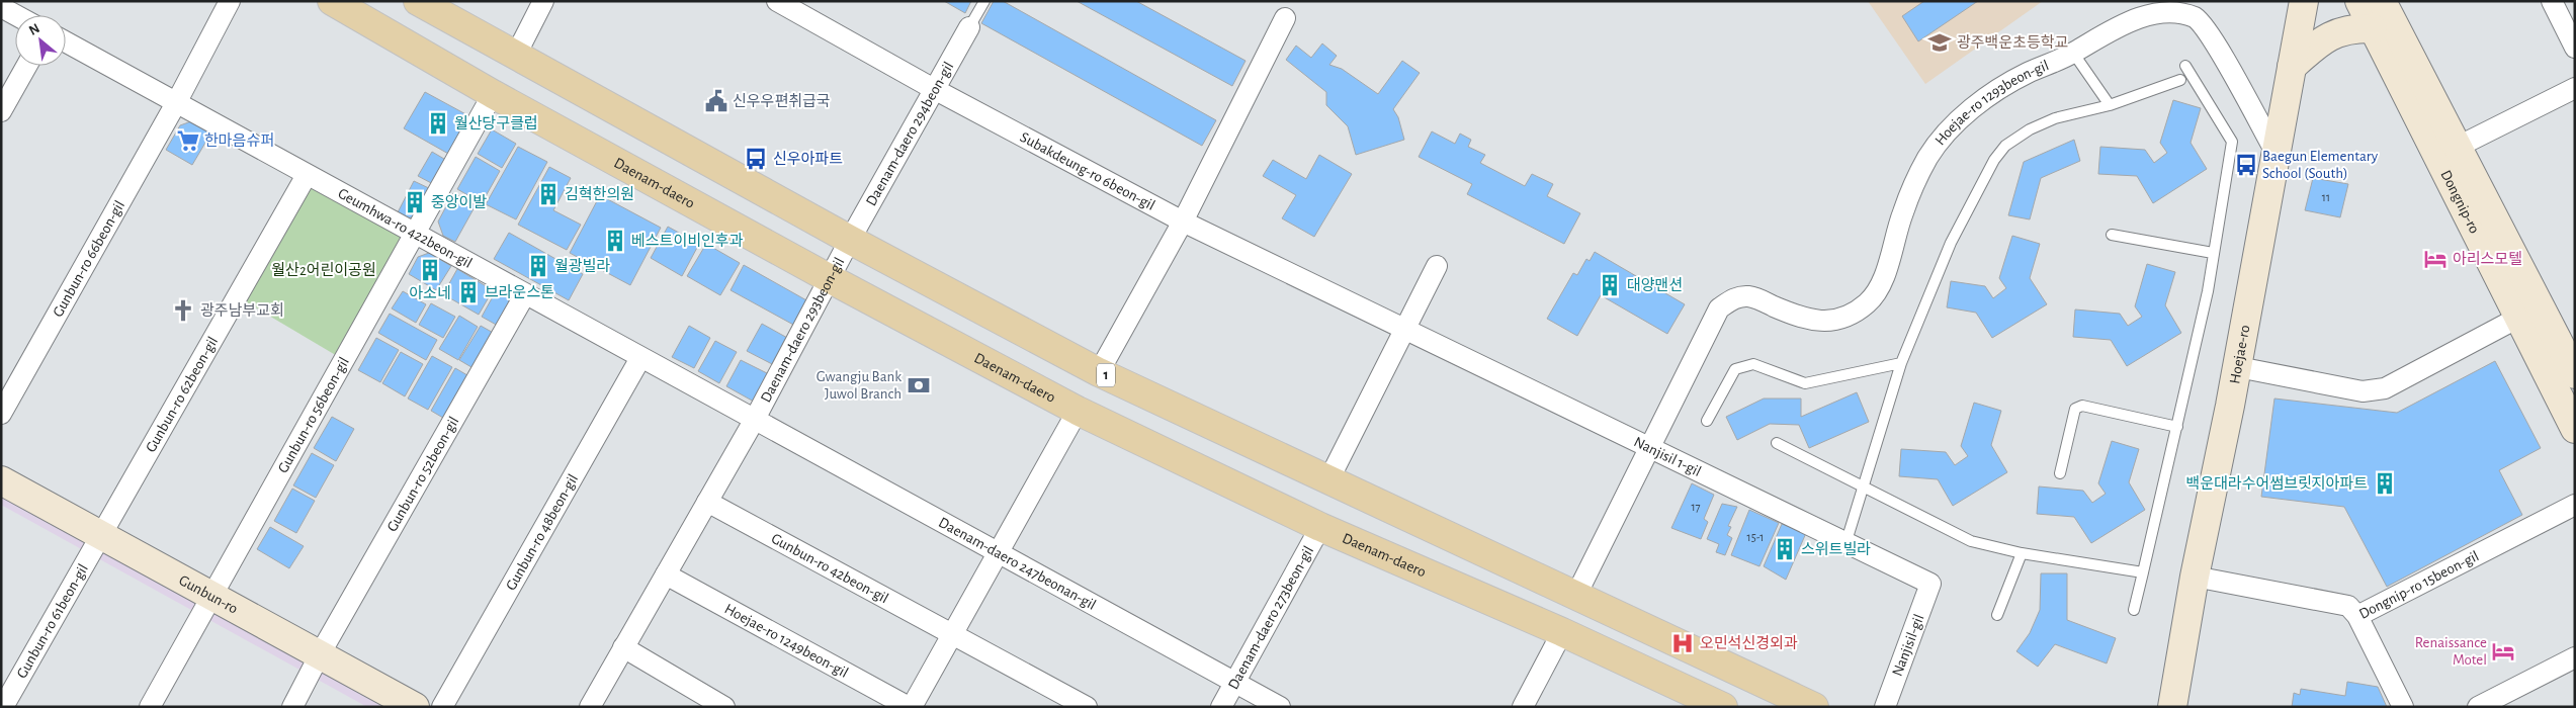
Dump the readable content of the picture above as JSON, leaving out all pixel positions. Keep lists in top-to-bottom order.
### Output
{
  "streets": {
    "main road": [
      "Daenam-daero",
      "Dongnip-ro",
      "Hoejae-ro",
      "1",
      "Gunbun-ro"
    ],
    "street": [
      "Hoejae-ro 1293beon-gil",
      "Daenam-daero 294beon-gil",
      "Subakdeung-ro 6beon-gil",
      "Geumhwa-ro 422beon-gil",
      "Gunbun-ro 66beon-gil",
      "Daenam-daero 293beon-gil",
      "Gunbun-ro 62beon-gil",
      "Gunbun-ro 56beon-gil",
      "Nanjisil 1-gil",
      "Gunbun-ro 52beon-gil",
      "Gunbun-ro 48beon-gil",
      "Daenam-daero 247beonan-gil",
      "Gunbun-ro 42beon-gil",
      "Dongnip-ro 15beon-gil",
      "Daenam-daero 273beon-gil",
      "Gunbun-ro 61beon-gil",
      "Hoejae-ro 1249beon-gil",
      "Nanjisil-gil"
    ]
  },
  "crossings": [
    ["Hoejae-ro 1293beon-gil", "Hoejae-ro"],
    ["Hoejae-ro 1293beon-gil", "Nanjisil 1-gil"],
    ["Daenam-daero 294beon-gil", "Subakdeung-ro 6beon-gil"],
    ["Daenam-daero 294beon-gil", "Daenam-daero 293beon-gil"],
    ["Daenam-daero 294beon-gil", "1"],
    ["Subakdeung-ro 6beon-gil", "Nanjisil 1-gil"],
    ["Daenam-daero", "Daenam-daero 293beon-gil"],
    ["Daenam-daero", "Gunbun-ro 56beon-gil"],
    ["Daenam-daero", "Daenam-daero 273beon-gil"],
    ["Geumhwa-ro 422beon-gil", "Gunbun-ro 66beon-gil"],
    ["Geumhwa-ro 422beon-gil", "Daenam-daero 293beon-gil"],
    ["Geumhwa-ro 422beon-gil", "Gunbun-ro 62beon-gil"],
    ["Geumhwa-ro 422beon-gil", "Gunbun-ro 56beon-gil"],
    ["Geumhwa-ro 422beon-gil", "Gunbun-ro 52beon-gil"],
    ["Geumhwa-ro 422beon-gil", "Gunbun-ro 48beon-gil"],
    ["Geumhwa-ro 422beon-gil", "Daenam-daero 247beonan-gil"],
    ["Daenam-daero 293beon-gil", "1"],
    ["Daenam-daero 293beon-gil", "Daenam-daero 247beonan-gil"],
    ["Hoejae-ro", "Dongnip-ro 15beon-gil"],
    ["Gunbun-ro 62beon-gil", "Gunbun-ro"],
    ["Gunbun-ro 62beon-gil", "Gunbun-ro 61beon-gil"],
    ["Gunbun-ro 56beon-gil", "Gunbun-ro"],
    ["Nanjisil 1-gil", "Nanjisil-gil"],
    ["Gunbun-ro 52beon-gil", "Gunbun-ro"],
    ["Daenam-daero 247beonan-gil", "Daenam-daero 273beon-gil"],
    ["Gunbun-ro", "Gunbun-ro 61beon-gil"]
  ],
  "parks": ["월산2어린이공원"],
  "places": {
    "school or university": ["광주백운초등학교"],
    "public building": ["신우우편취급국"],
    "building": [
      "월산당구클럽",
      "김혁한의원",
      "중앙이발",
      "베스트이비인후과",
      "월광빌라",
      "아소네",
      "대양맨션",
      "브라운스톤",
      "백운대라수어썸브릿지아파트",
      "스위트빌라"
    ],
    "supermarket": ["한마음슈퍼"],
    "bus stop": ["신우아파트", "Baegun Elementary School (South)"],
    "hotel": ["아리스모텔", "Renaissance Motel"],
    "church": ["광주남부교회"],
    "bank": ["Gwangju Bank Juwol Branch"],
    "hospital": ["오민석신경외과"]
  },
  "house_numbers": ["11", "17", "15-1"],
  "north": "top left"
}
